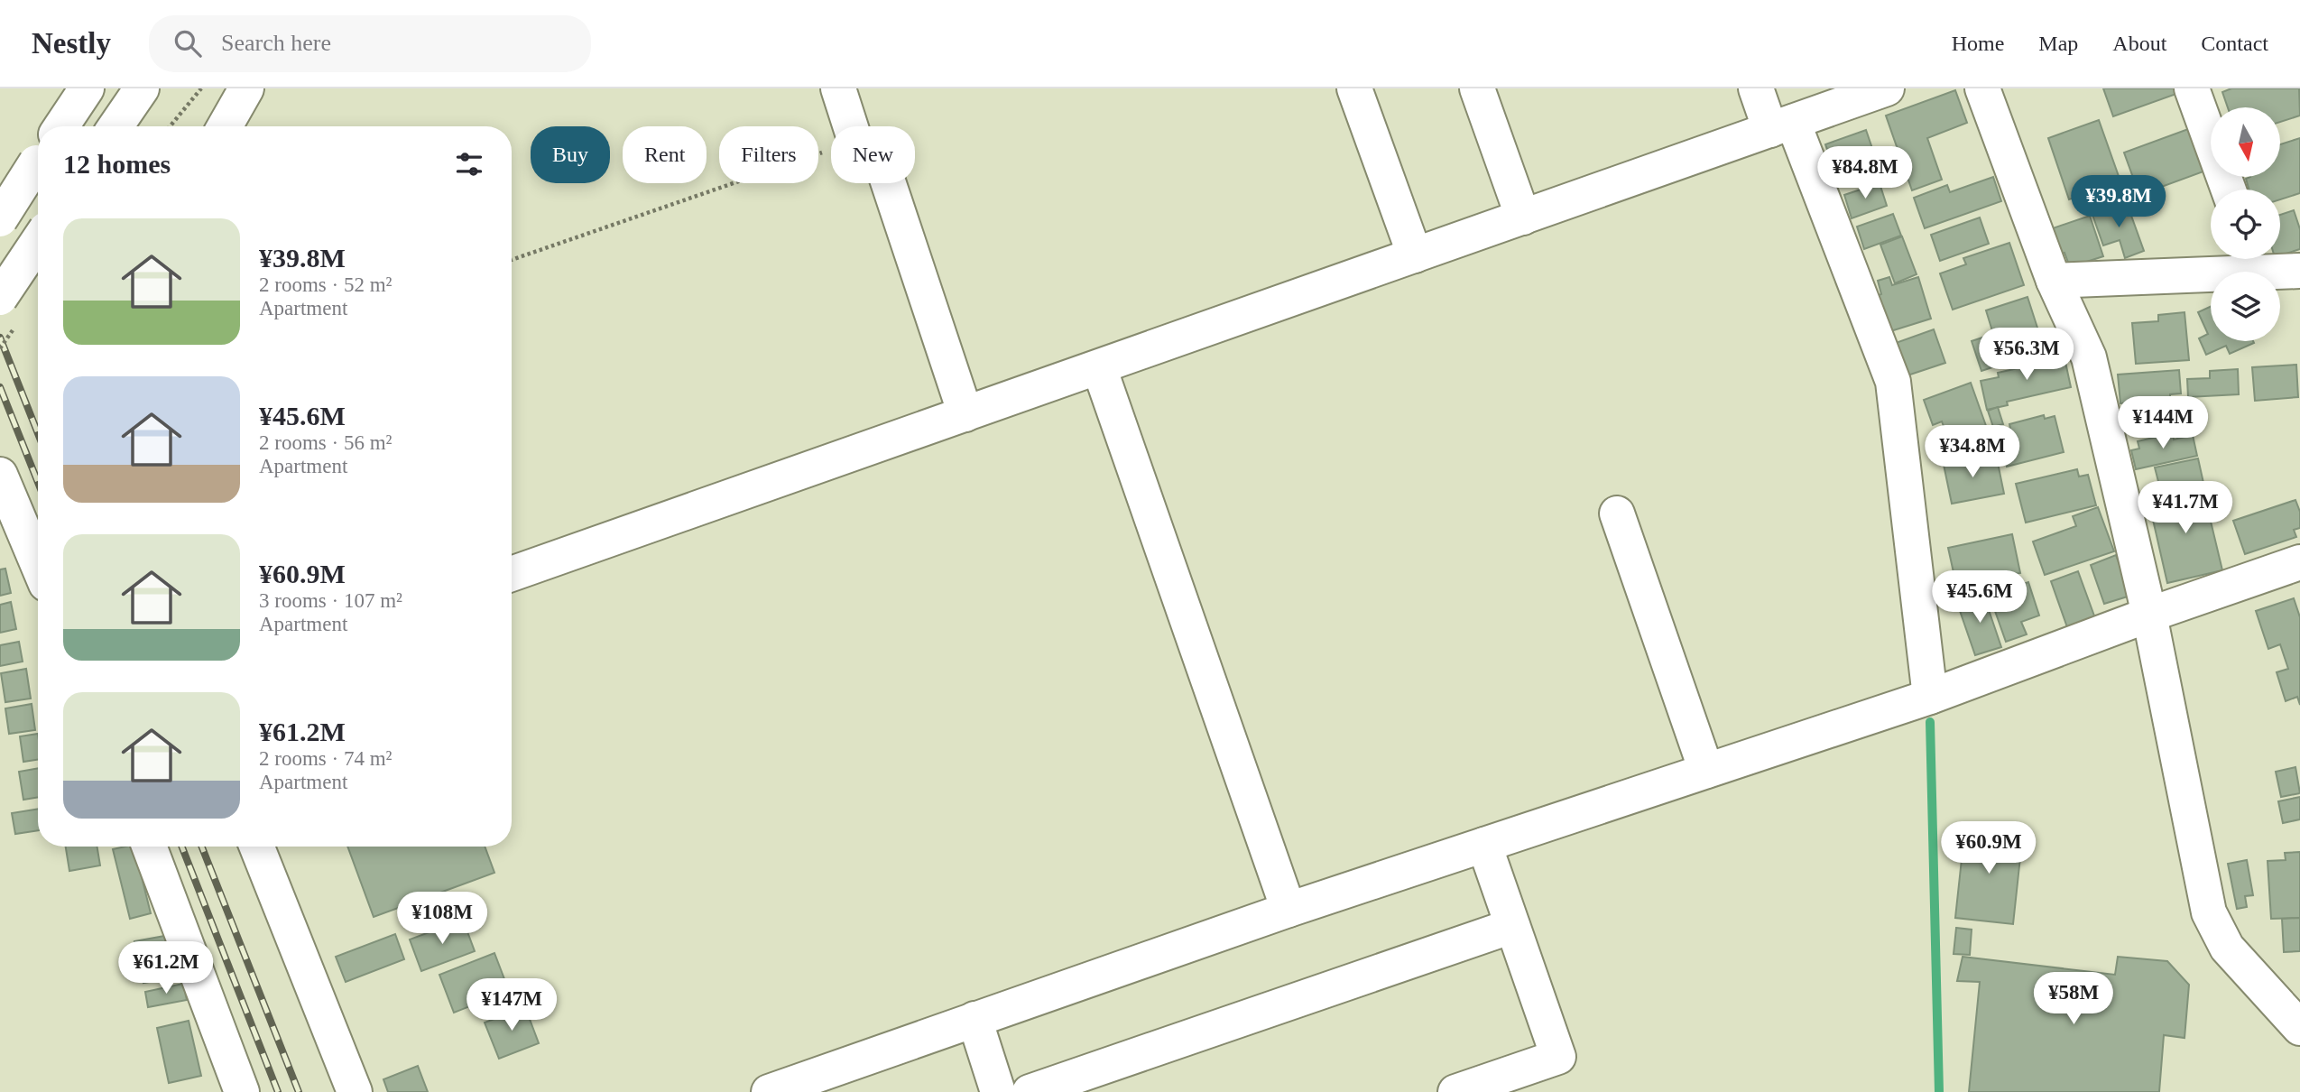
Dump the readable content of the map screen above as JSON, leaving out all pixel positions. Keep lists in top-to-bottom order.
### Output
{
  "north": "bottom",
  "page": {
    "header": "Nestly",
    "search": "Search here",
    "nav": [
      "Home",
      "Map",
      "About",
      "Contact"
    ],
    "chip": [
      "Buy",
      "Rent",
      "Filters",
      "New"
    ],
    "heading": "12 homes",
    "price": [
      "¥84.8M",
      "¥39.8M",
      "¥56.3M",
      "¥144M",
      "¥34.8M",
      "¥41.7M",
      "¥45.6M",
      "¥60.9M",
      "¥108M",
      "¥61.2M",
      "¥58M",
      "¥147M"
    ],
    "list": [
      {
        "name": "¥39.8M",
        "note": "2 rooms · 52 m² · Apartment"
      },
      {
        "name": "¥45.6M",
        "note": "2 rooms · 56 m² · Apartment"
      },
      {
        "name": "¥60.9M",
        "note": "3 rooms · 107 m² · Apartment"
      },
      {
        "name": "¥61.2M",
        "note": "2 rooms · 74 m² · Apartment"
      }
    ]
  }
}
